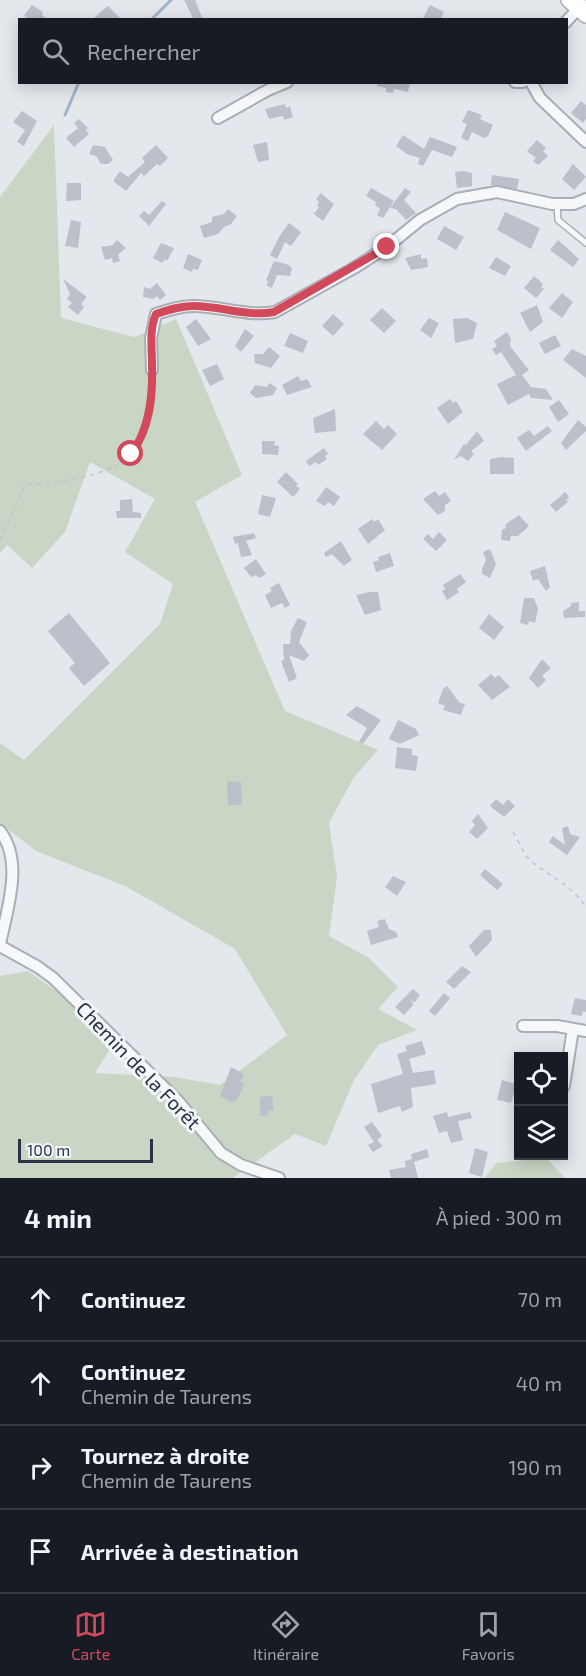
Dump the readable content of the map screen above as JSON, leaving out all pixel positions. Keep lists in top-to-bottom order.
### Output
{
  "streets": {
    "street": ["Chemin de la Forêt"]
  },
  "scale_bar": "100 m",
  "page": {
    "search": "Rechercher",
    "scale": "100 m",
    "heading": ["4 min", "À pied · 300 m"],
    "list": [
      ["Continuez", "70 m"],
      ["Continuez", "Chemin de Taurens", "40 m"],
      ["Tournez à droite", "Chemin de Taurens", "190 m"],
      "Arrivée à destination"
    ],
    "nav": ["Carte", "Itinéraire", "Favoris"]
  }
}
